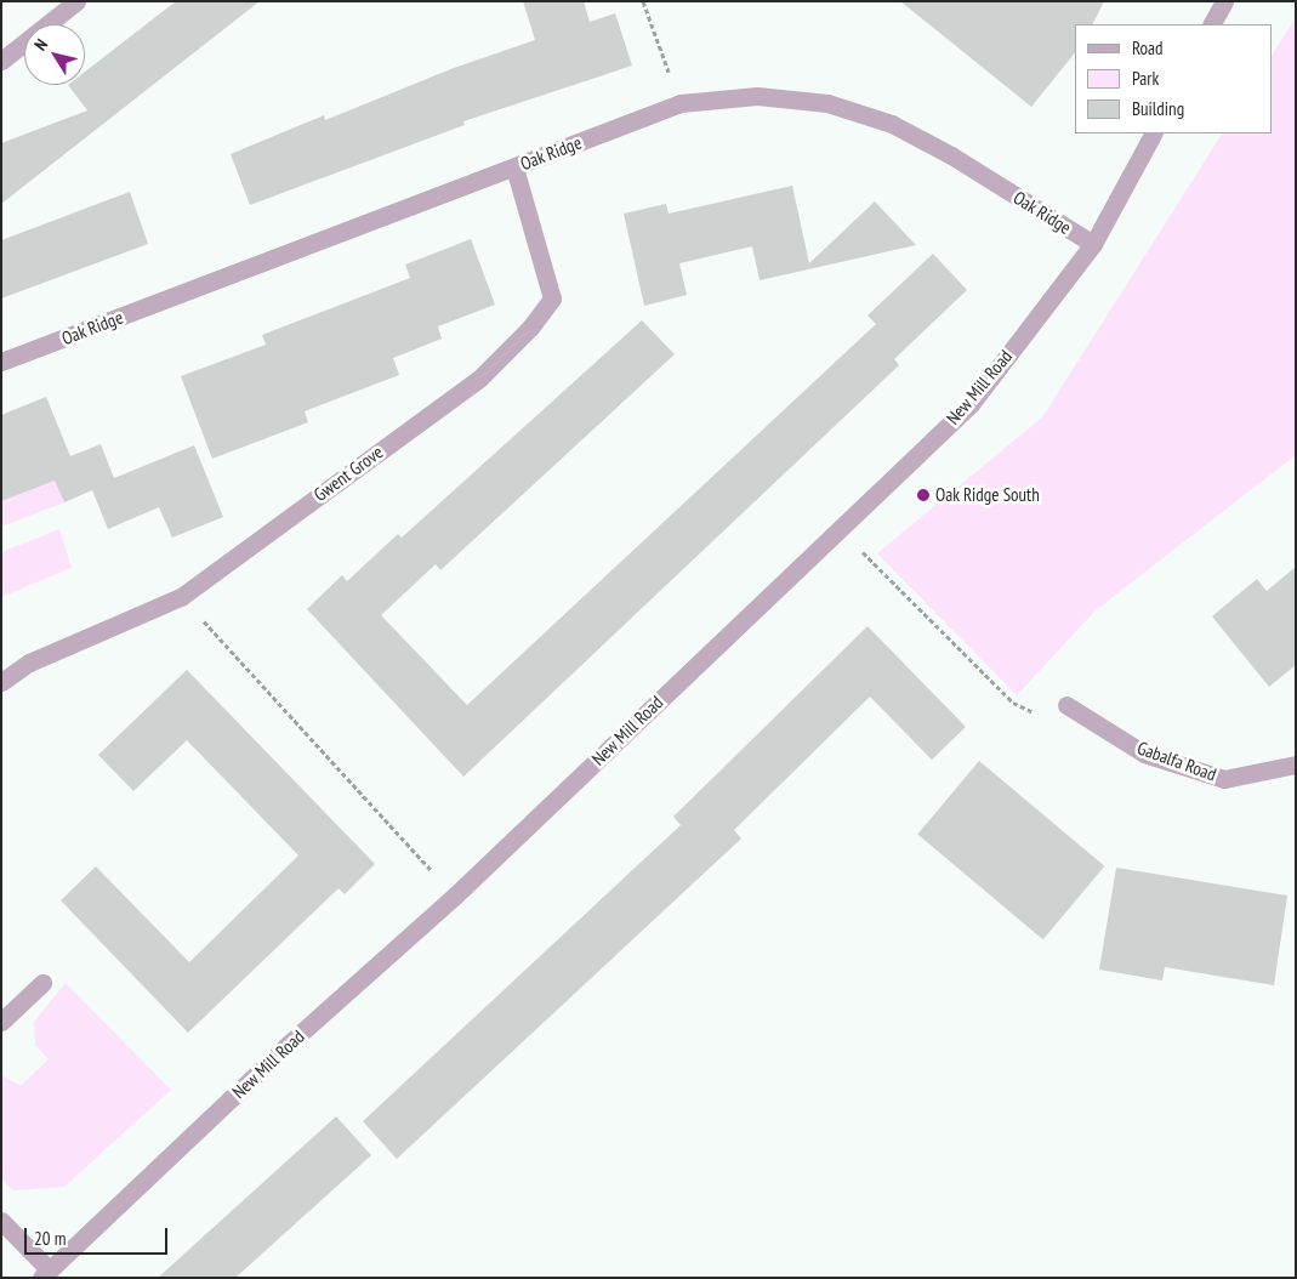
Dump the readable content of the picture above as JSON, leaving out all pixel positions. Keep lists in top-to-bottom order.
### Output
{
  "streets": {
    "street": [
      "Oak Ridge",
      "New Mill Road",
      "Gwent Grove",
      "Gabalfa Road"
    ]
  },
  "crossings": [
    ["Oak Ridge", "New Mill Road"],
    ["Oak Ridge", "Gwent Grove"]
  ],
  "places": ["Oak Ridge South"],
  "legend": ["Road", "Park", "Building"],
  "scale_bar": "20 m",
  "north": "top left"
}
